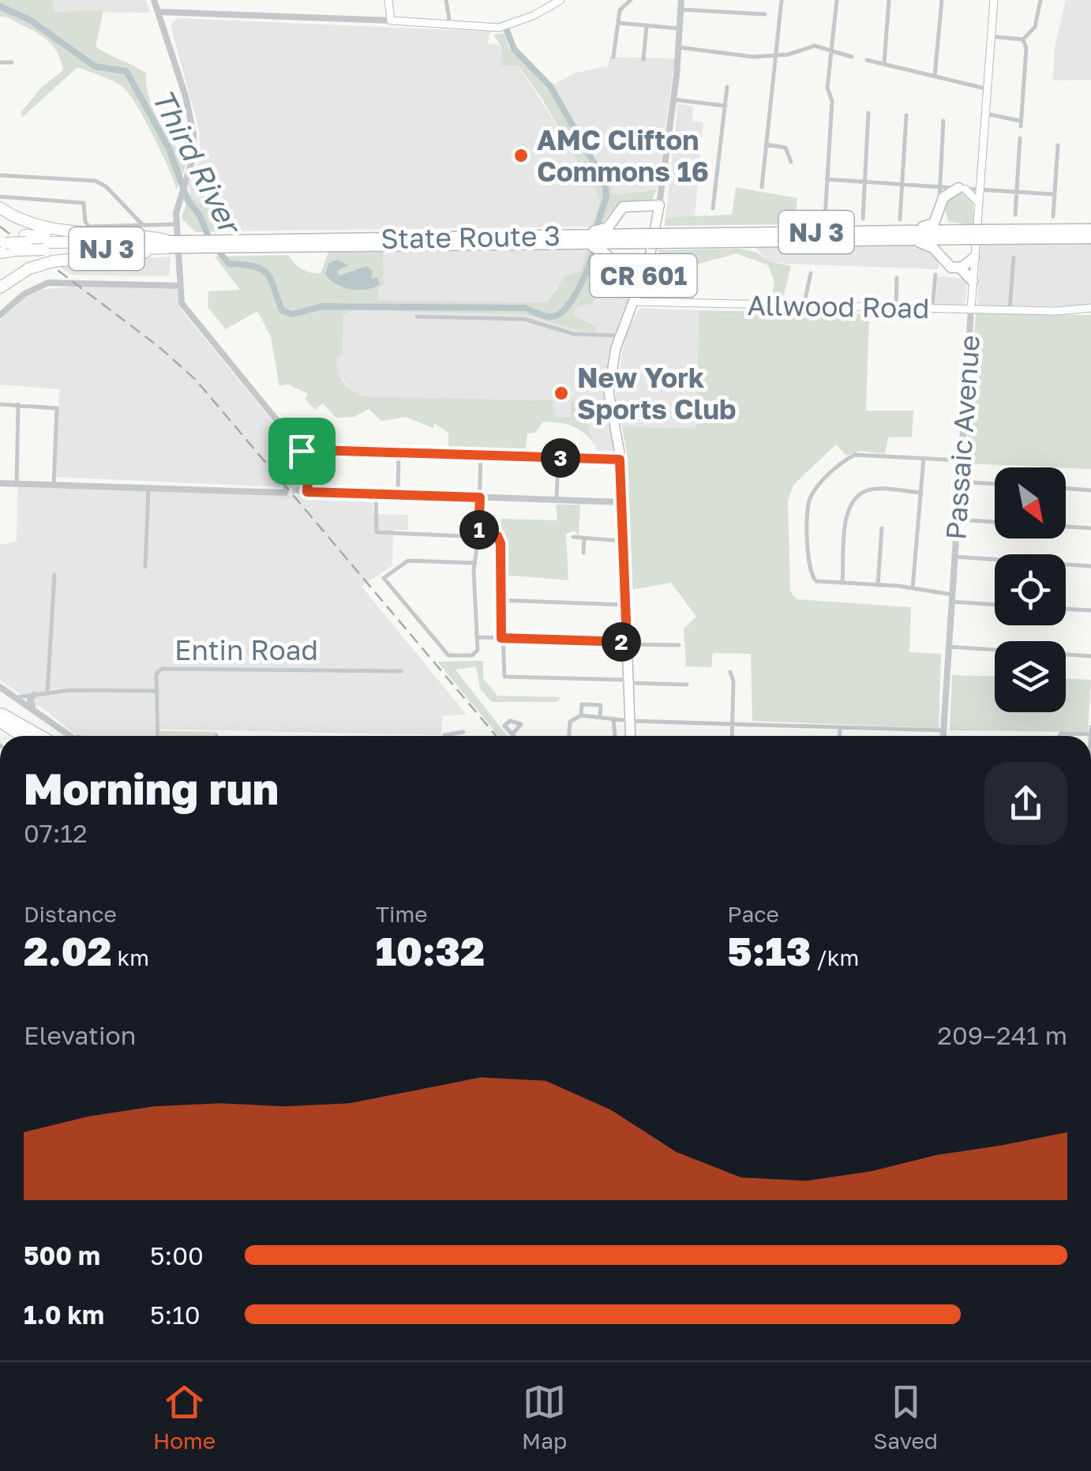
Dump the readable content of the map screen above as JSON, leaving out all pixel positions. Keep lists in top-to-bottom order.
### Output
{
  "streets": {
    "highway": ["NJ 3", "State Route 3"],
    "main road": ["CR 601", "Allwood Road", "Passaic Avenue"],
    "street": ["Entin Road"]
  },
  "crossings": [
    ["NJ 3", "State Route 3"],
    ["CR 601", "Allwood Road"],
    ["Allwood Road", "Passaic Avenue"]
  ],
  "water": ["Third River"],
  "places": ["AMC Clifton Commons 16", "New York Sports Club"],
  "north": "bottom right",
  "page": {
    "pins": ["3", "1", "2"],
    "heading": ["Morning run", "07:12"],
    "stats": [
      ["Distance", "2.02 km"],
      ["Time", "10:32"],
      ["Pace", "5:13 /km"]
    ],
    "chart": ["Elevation", "209–241 m"],
    "list": [
      {
        "name": "500 m",
        "note": "5:00"
      },
      {
        "name": "1.0 km",
        "note": "5:10"
      }
    ],
    "tabs": ["Home", "Map", "Saved"]
  }
}
